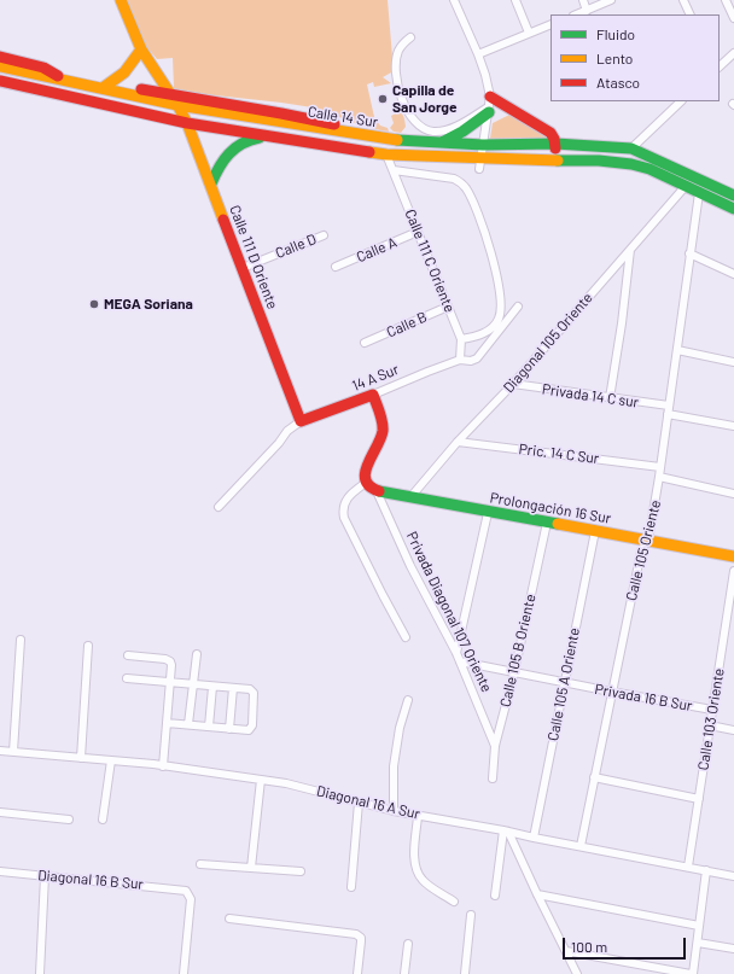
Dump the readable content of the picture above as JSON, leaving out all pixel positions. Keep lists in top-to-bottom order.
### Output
{
  "streets": {
    "main road": [
      "Calle 14 Sur",
      "Calle 111 D Oriente",
      "14 A Sur",
      "Prolongación 16 Sur"
    ],
    "street": [
      "Calle D",
      "Calle A",
      "Calle 111 C Oriente",
      "Calle B",
      "Diagonal 105 Oriente",
      "Privada 14 C sur",
      "Pric. 14 C Sur",
      "Calle 105 Oriente",
      "Privada Diagonal 107 Oriente",
      "Calle 105 B Oriente",
      "Calle 105 A Oriente",
      "Privada 16 B Sur",
      "Calle 103 Oriente",
      "Diagonal 16 A Sur",
      "Diagonal 16 B Sur"
    ]
  },
  "crossings": [
    ["Calle 14 Sur", "Calle 111 D Oriente"],
    ["Calle 14 Sur", "Calle 111 C Oriente"],
    ["Calle 14 Sur", "Diagonal 105 Oriente"],
    ["Calle 14 Sur", "Calle 105 Oriente"],
    ["Calle D", "Calle 111 D Oriente"],
    ["Calle A", "Calle 111 C Oriente"],
    ["Calle 111 D Oriente", "14 A Sur"],
    ["Calle 111 C Oriente", "Calle B"],
    ["Calle 111 C Oriente", "14 A Sur"],
    ["Diagonal 105 Oriente", "Privada 14 C sur"],
    ["Diagonal 105 Oriente", "Pric. 14 C Sur"],
    ["Diagonal 105 Oriente", "Prolongación 16 Sur"],
    ["Privada 14 C sur", "Calle 105 Oriente"],
    ["Pric. 14 C Sur", "Calle 105 Oriente"],
    ["Prolongación 16 Sur", "Calle 105 Oriente"],
    ["Prolongación 16 Sur", "Privada Diagonal 107 Oriente"],
    ["Prolongación 16 Sur", "Calle 105 B Oriente"],
    ["Prolongación 16 Sur", "Calle 105 A Oriente"],
    ["Calle 105 Oriente", "Privada 16 B Sur"],
    ["Calle 105 Oriente", "Diagonal 16 A Sur"],
    ["Privada Diagonal 107 Oriente", "Calle 105 B Oriente"],
    ["Privada Diagonal 107 Oriente", "Privada 16 B Sur"],
    ["Calle 105 B Oriente", "Privada 16 B Sur"],
    ["Calle 105 A Oriente", "Privada 16 B Sur"],
    ["Calle 105 A Oriente", "Diagonal 16 A Sur"],
    ["Privada 16 B Sur", "Calle 103 Oriente"],
    ["Calle 103 Oriente", "Diagonal 16 A Sur"]
  ],
  "places": ["Capilla de San Jorge", "MEGA Soriana"],
  "legend": ["Fluido", "Lento", "Atasco"],
  "scale_bar": "100 m"
}
